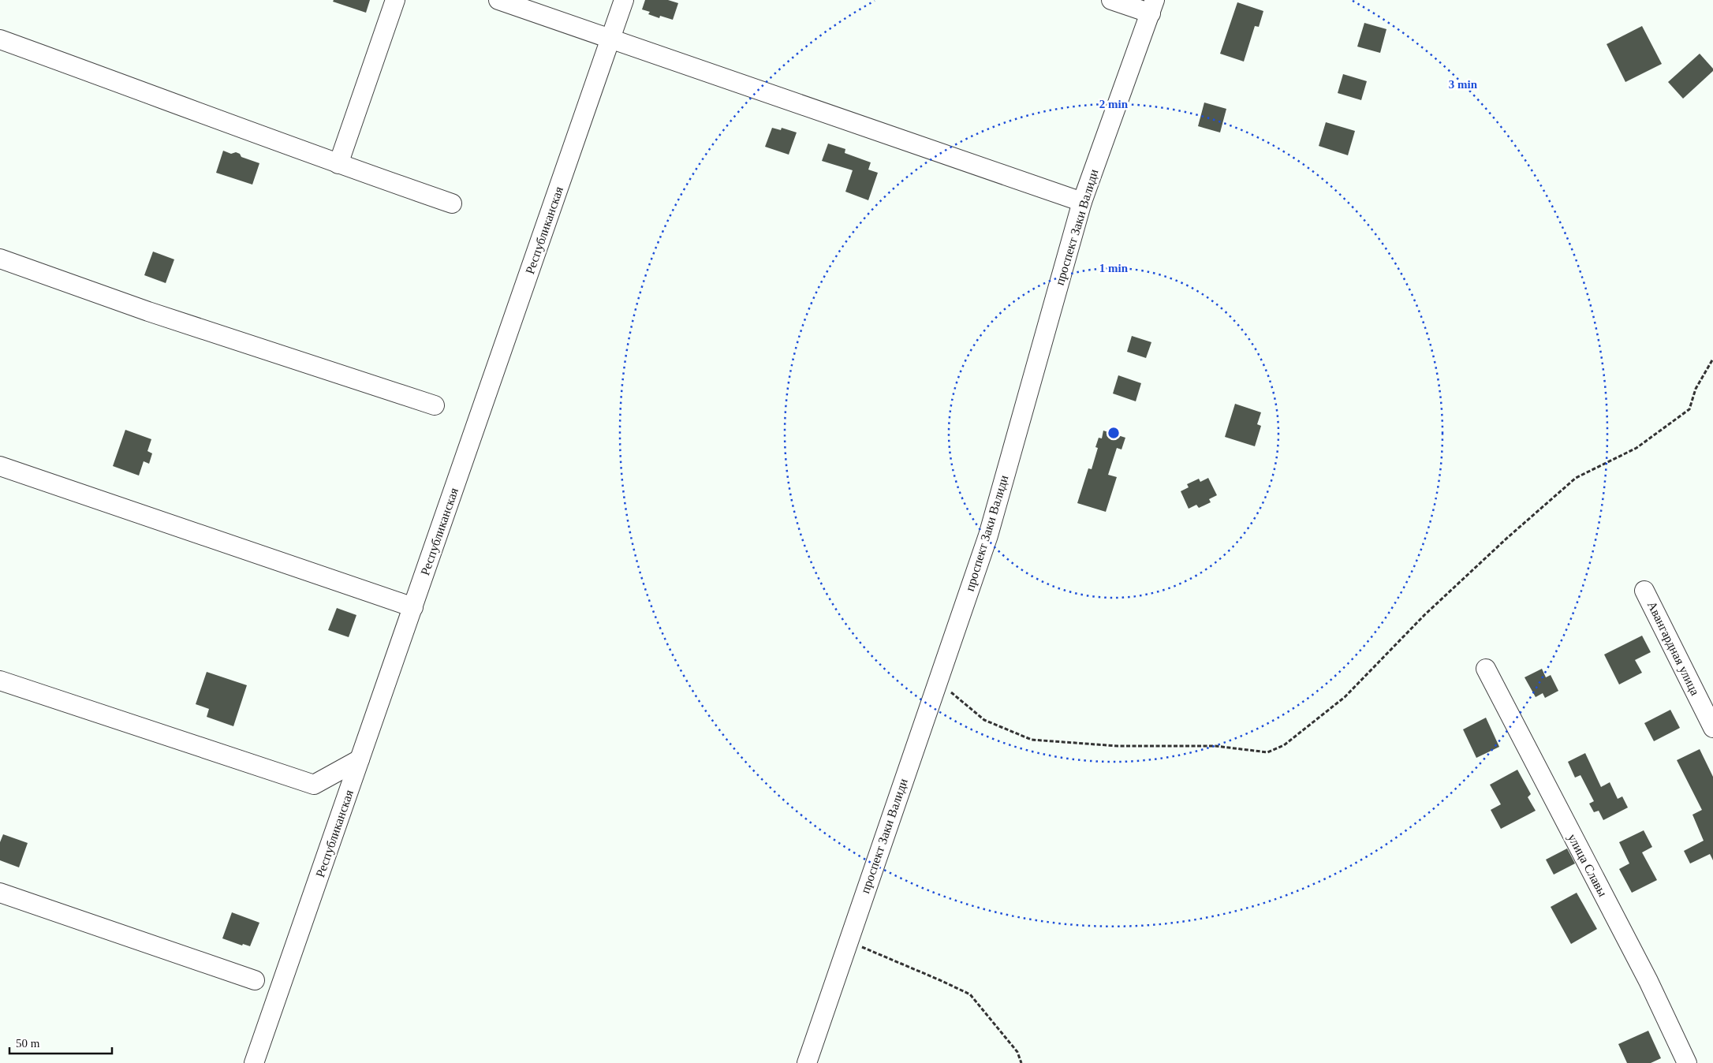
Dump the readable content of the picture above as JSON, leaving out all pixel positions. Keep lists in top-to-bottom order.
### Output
{
  "streets": {
    "street": [
      "проспект Заки Валиди",
      "Республиканская",
      "Авангардная улица",
      "улица Славы"
    ]
  },
  "scale_bar": "50 m",
  "rings": ["3 min", "2 min", "1 min"]
}
